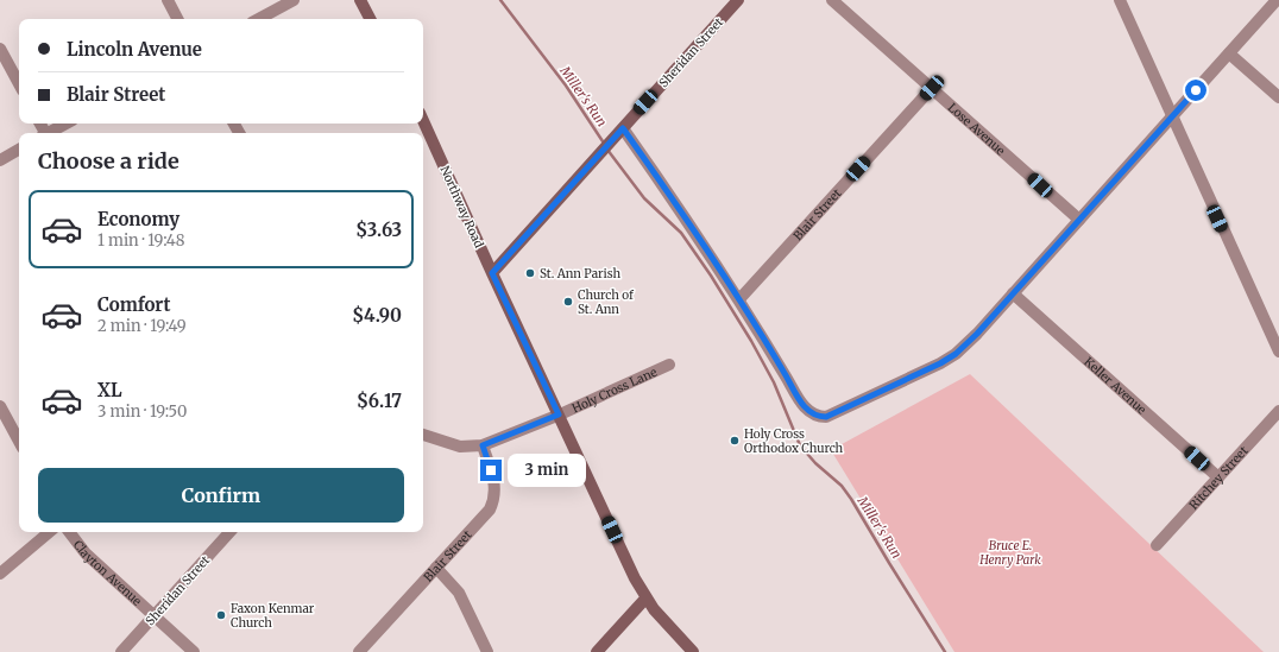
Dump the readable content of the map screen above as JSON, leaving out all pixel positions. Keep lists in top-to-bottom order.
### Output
{
  "streets": {
    "street": [
      "Sheridan Street",
      "Lose Avenue",
      "Northway Road",
      "Blair Street",
      "Keller Avenue",
      "Holy Cross Lane",
      "Ritchey Street",
      "Clayton Avenue"
    ]
  },
  "crossings": [
    ["Sheridan Street", "Northway Road"],
    ["Sheridan Street", "Clayton Avenue"],
    ["Lose Avenue", "Blair Street"],
    ["Northway Road", "Holy Cross Lane"],
    ["Keller Avenue", "Ritchey Street"]
  ],
  "water": ["Miller's Run"],
  "parks": ["Bruce E. Henry Park"],
  "places": [
    "St. Ann Parish",
    "Church of St. Ann",
    "Holy Cross Orthodox Church",
    "Faxon Kenmar Church"
  ],
  "page": {
    "banner": ["Lincoln Avenue", "Blair Street"],
    "heading": "Choose a ride",
    "list": [
      {
        "name": "Economy",
        "note": "1 min · 19:48",
        "value": "$3.63"
      },
      {
        "name": "Comfort",
        "note": "2 min · 19:49",
        "value": "$4.90"
      },
      {
        "name": "XL",
        "note": "3 min · 19:50",
        "value": "$6.17"
      }
    ],
    "bubble": "3 min",
    "buttons": "Confirm"
  }
}
